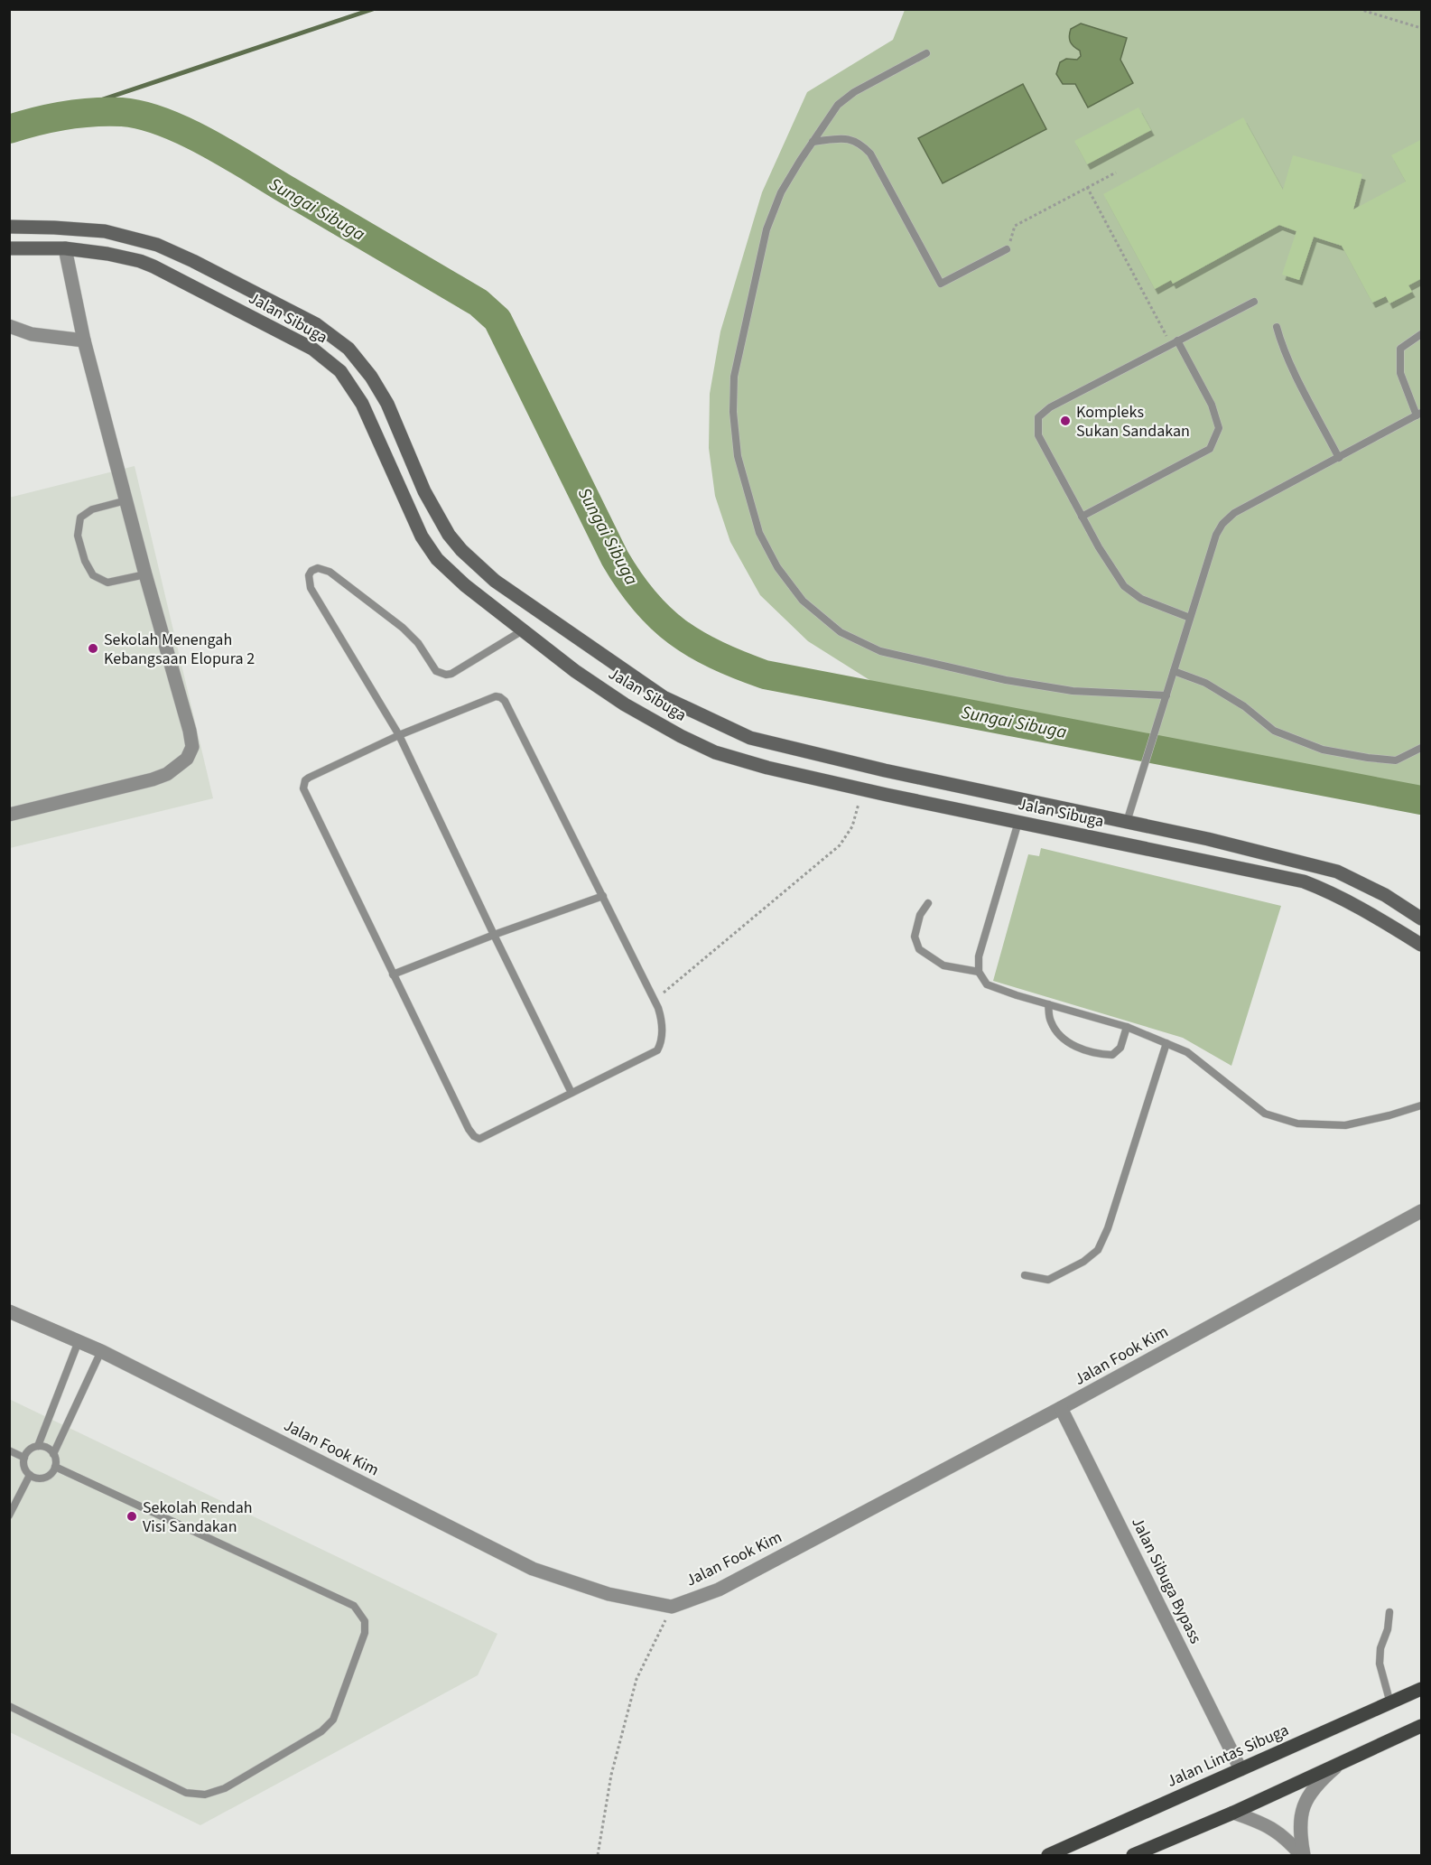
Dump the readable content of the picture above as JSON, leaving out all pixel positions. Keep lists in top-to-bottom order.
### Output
{
  "streets": {
    "main road": ["Jalan Sibuga", "Jalan Lintas Sibuga"],
    "street": ["Jalan Fook Kim", "Jalan Sibuga Bypass"]
  },
  "crossings": [
    ["Jalan Fook Kim", "Jalan Sibuga Bypass"],
    ["Jalan Sibuga Bypass", "Jalan Lintas Sibuga"]
  ],
  "water": ["Sungai Sibuga"],
  "places": ["Kompleks Sukan Sandakan", "Sekolah Menengah Kebangsaan Elopura 2", "Sekolah Rendah Visi Sandakan"]
}
